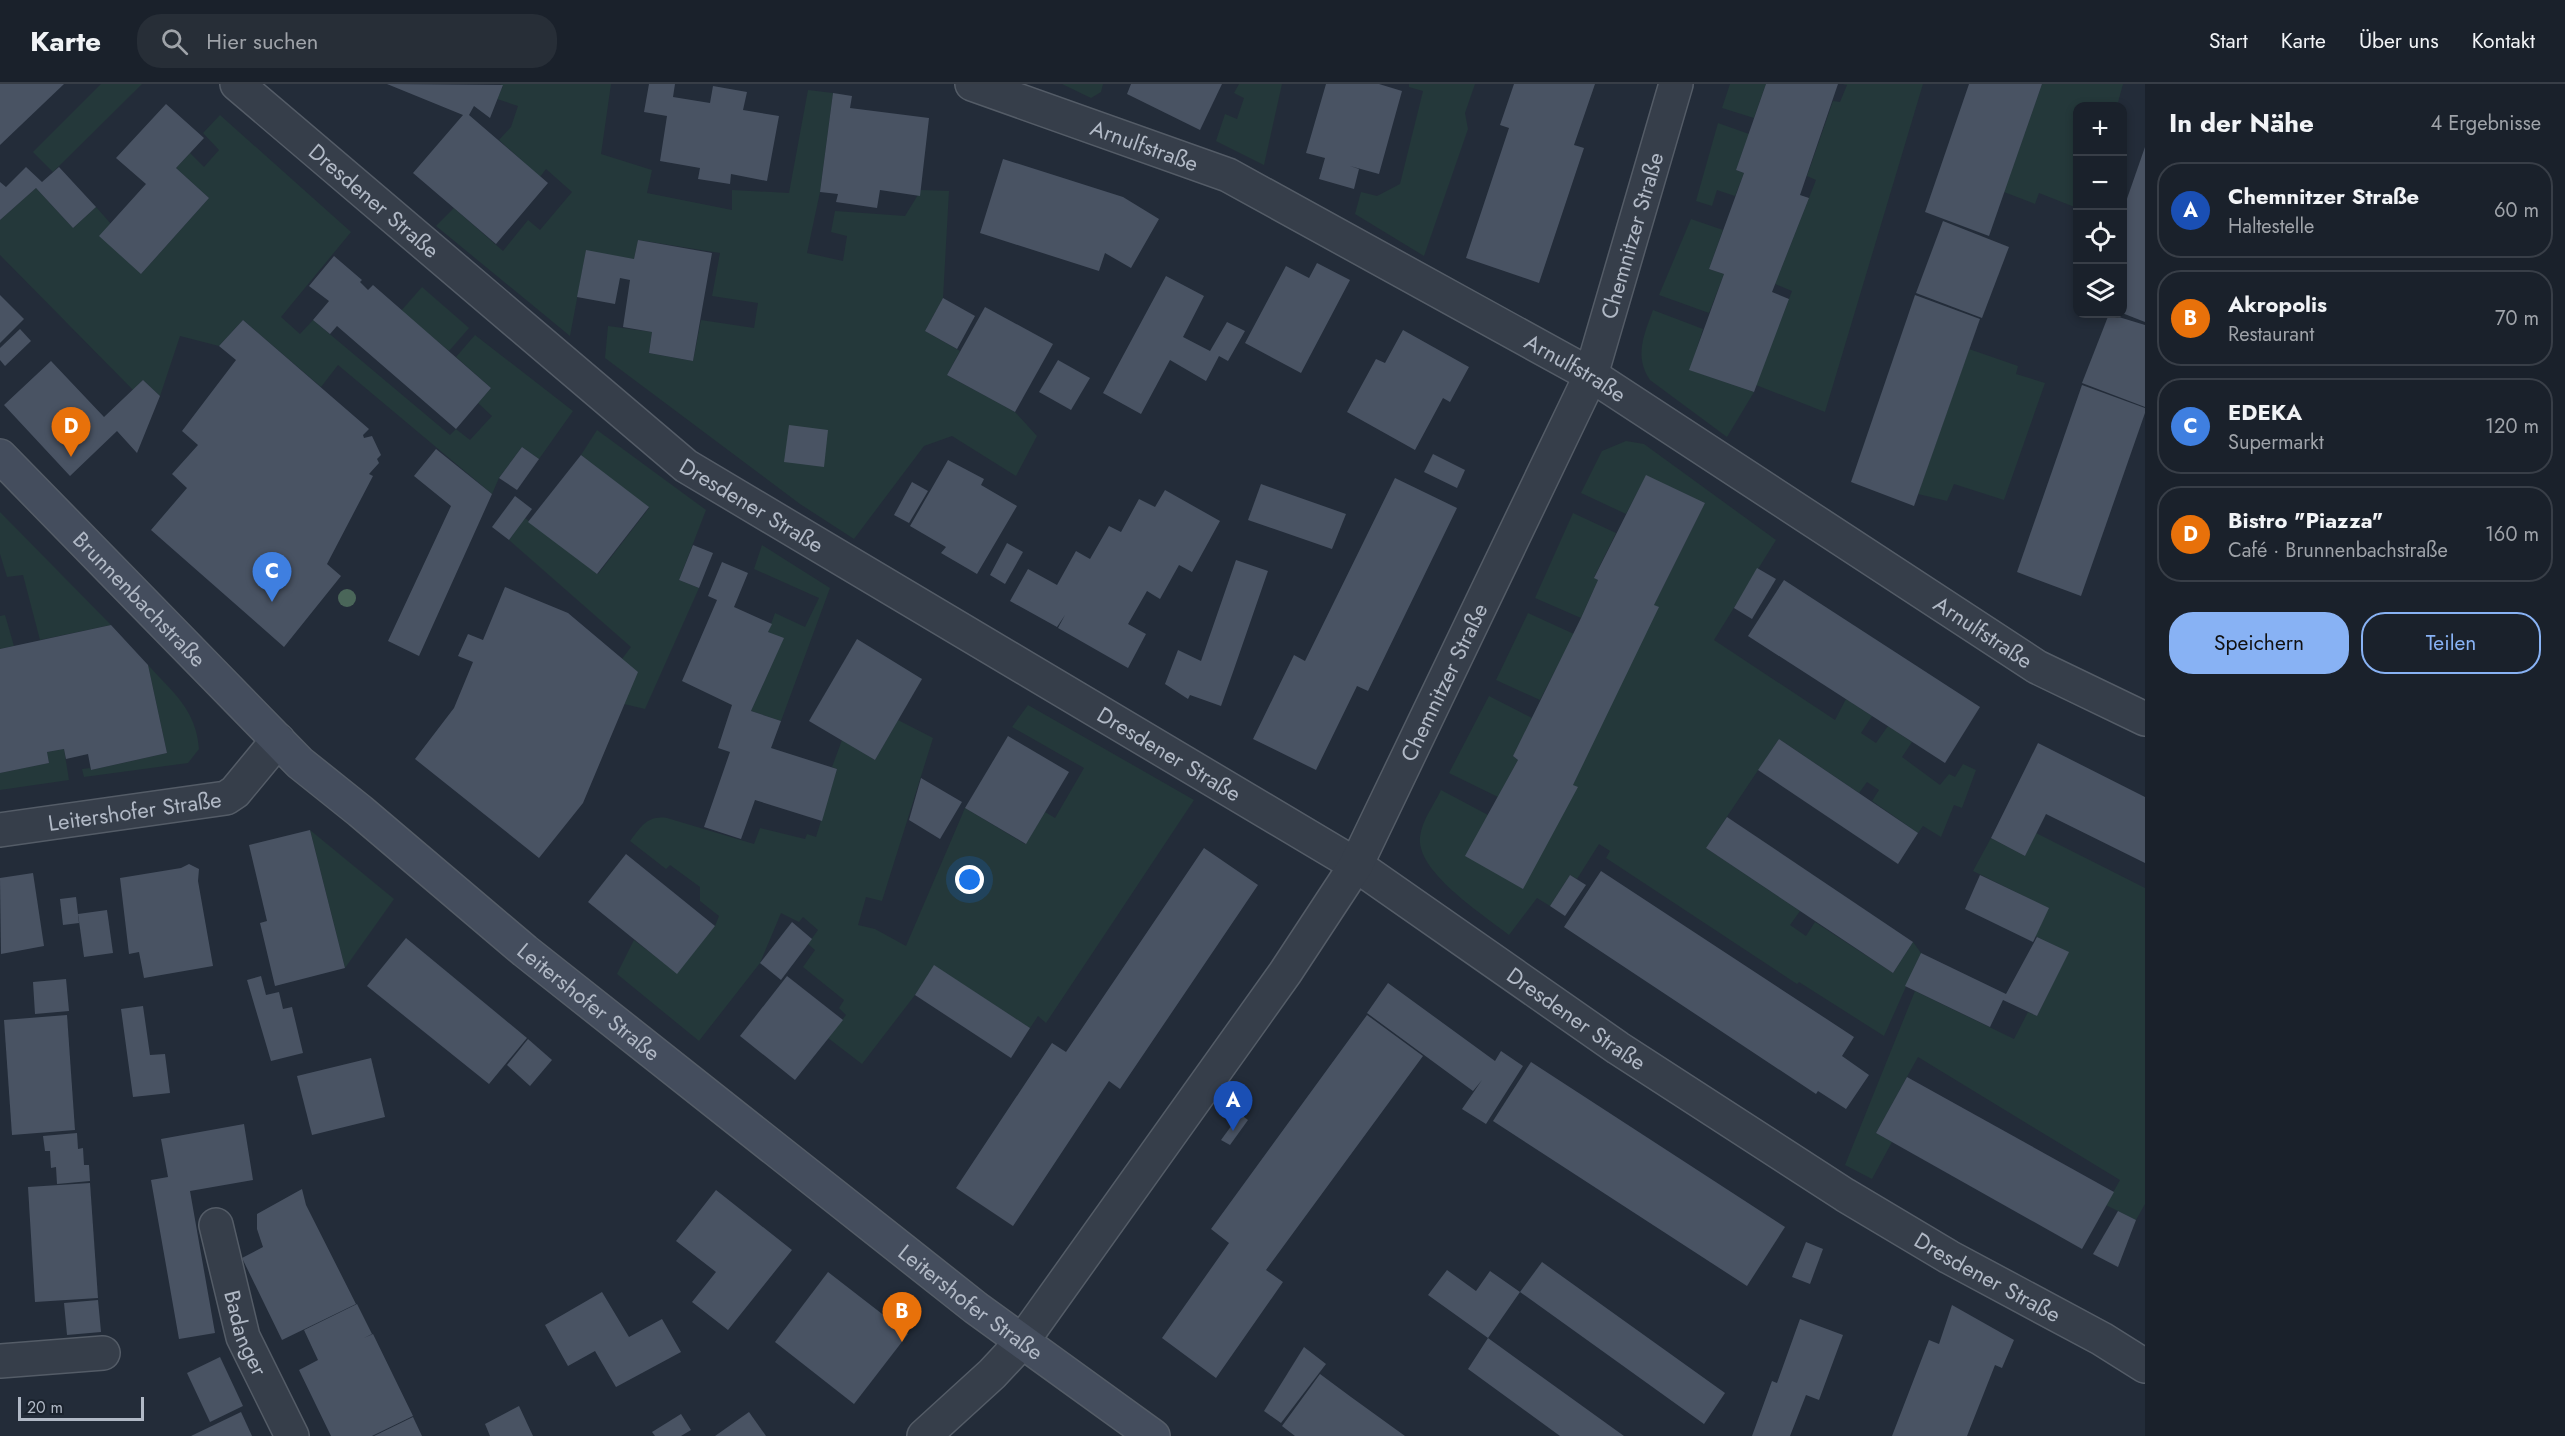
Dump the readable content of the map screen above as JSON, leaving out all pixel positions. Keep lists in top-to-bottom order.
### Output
{
  "streets": {
    "street": [
      "Arnulfstraße",
      "Dresdener Straße",
      "Chemnitzer Straße",
      "Brunnenbachstraße",
      "Leitershofer Straße",
      "Badanger"
    ]
  },
  "crossings": [
    ["Arnulfstraße", "Chemnitzer Straße"],
    ["Dresdener Straße", "Chemnitzer Straße"],
    ["Chemnitzer Straße", "Leitershofer Straße"],
    ["Brunnenbachstraße", "Leitershofer Straße"]
  ],
  "scale_bar": "20 m",
  "page": {
    "header": "Karte",
    "search": "Hier suchen",
    "nav": [
      "Start",
      "Karte",
      "Über uns",
      "Kontakt"
    ],
    "heading": ["In der Nähe", "4 Ergebnisse"],
    "map_buttons": ["+", "−"],
    "list": [
      {
        "mark": "A",
        "name": "Chemnitzer Straße",
        "note": "Haltestelle",
        "value": "60 m"
      },
      {
        "mark": "B",
        "name": "Akropolis",
        "note": "Restaurant",
        "value": "70 m"
      },
      {
        "mark": "C",
        "name": "EDEKA",
        "note": "Supermarkt",
        "value": "120 m"
      },
      {
        "mark": "D",
        "name": "Bistro \"Piazza\"",
        "note": "Café · Brunnenbachstraße",
        "value": "160 m"
      }
    ],
    "pins": [
      "D",
      "C",
      "A",
      "B"
    ],
    "buttons": ["Speichern", "Teilen"],
    "scale": "20 m"
  }
}
